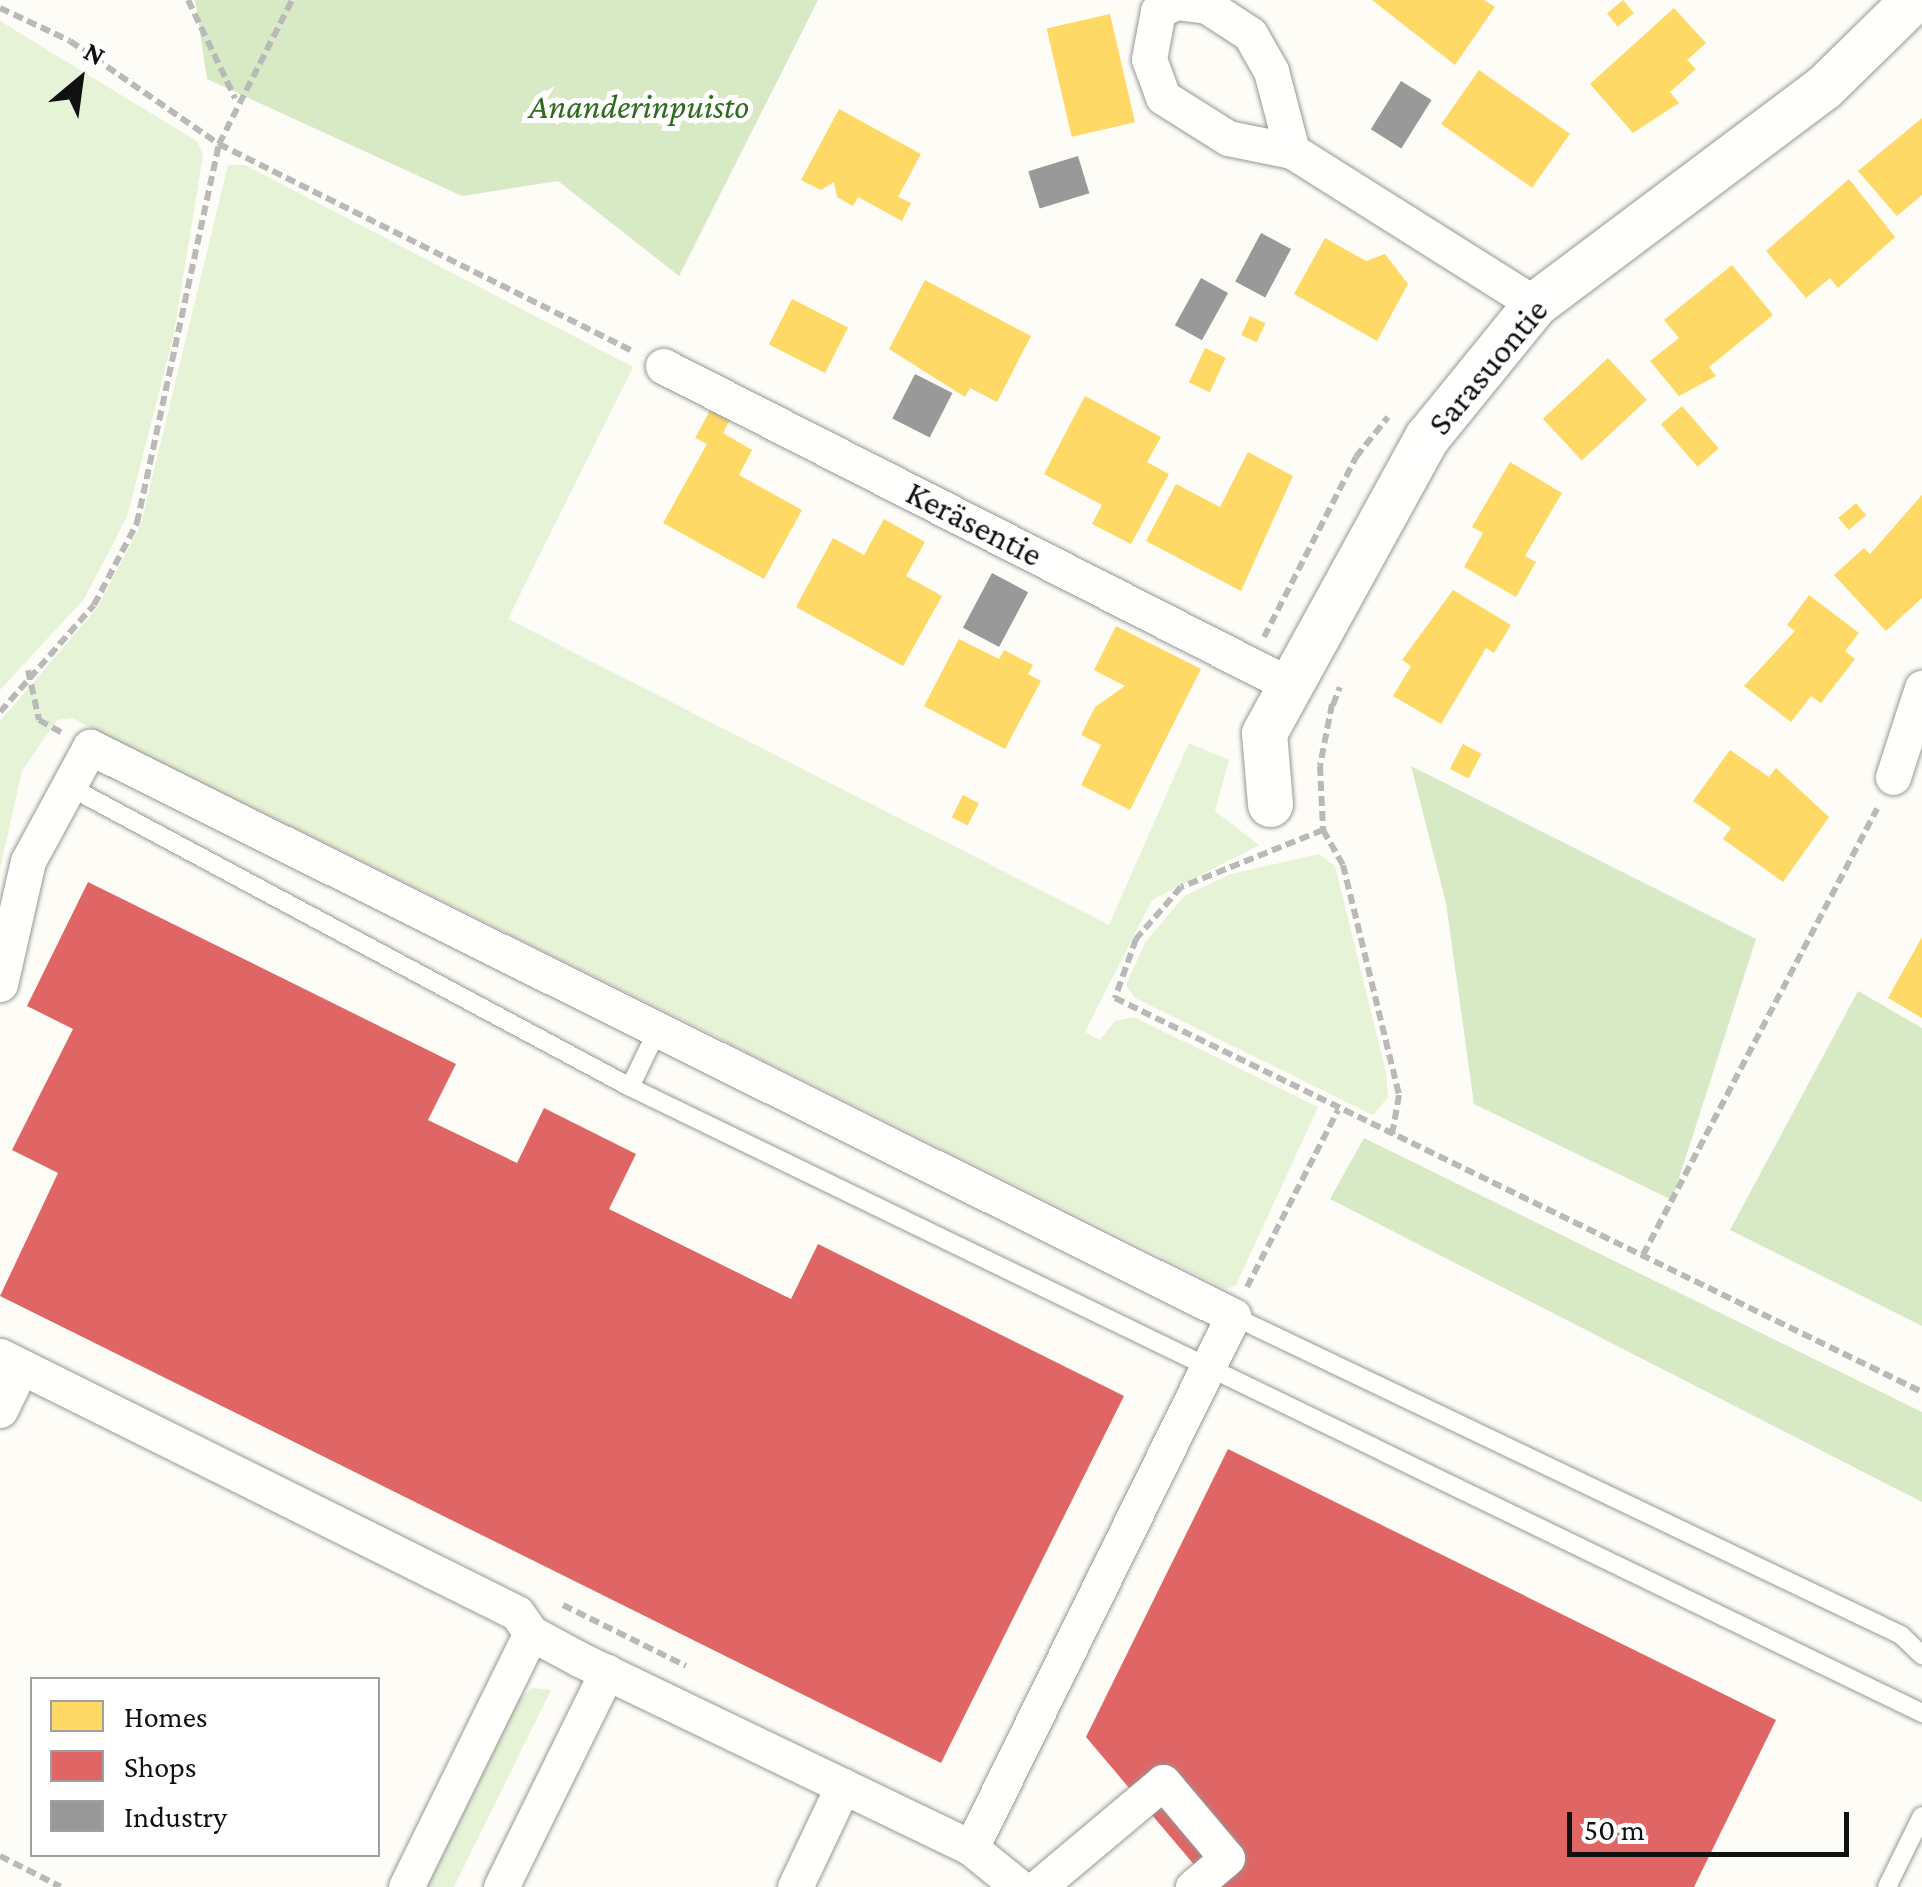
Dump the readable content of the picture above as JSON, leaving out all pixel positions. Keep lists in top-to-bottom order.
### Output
{
  "streets": {
    "street": ["Sarasuontie", "Keräsentie"]
  },
  "crossings": [
    ["Sarasuontie", "Keräsentie"]
  ],
  "parks": ["Ananderinpuisto"],
  "legend": ["Homes", "Shops", "Industry"],
  "scale_bar": "50 m",
  "north": "top right"
}
